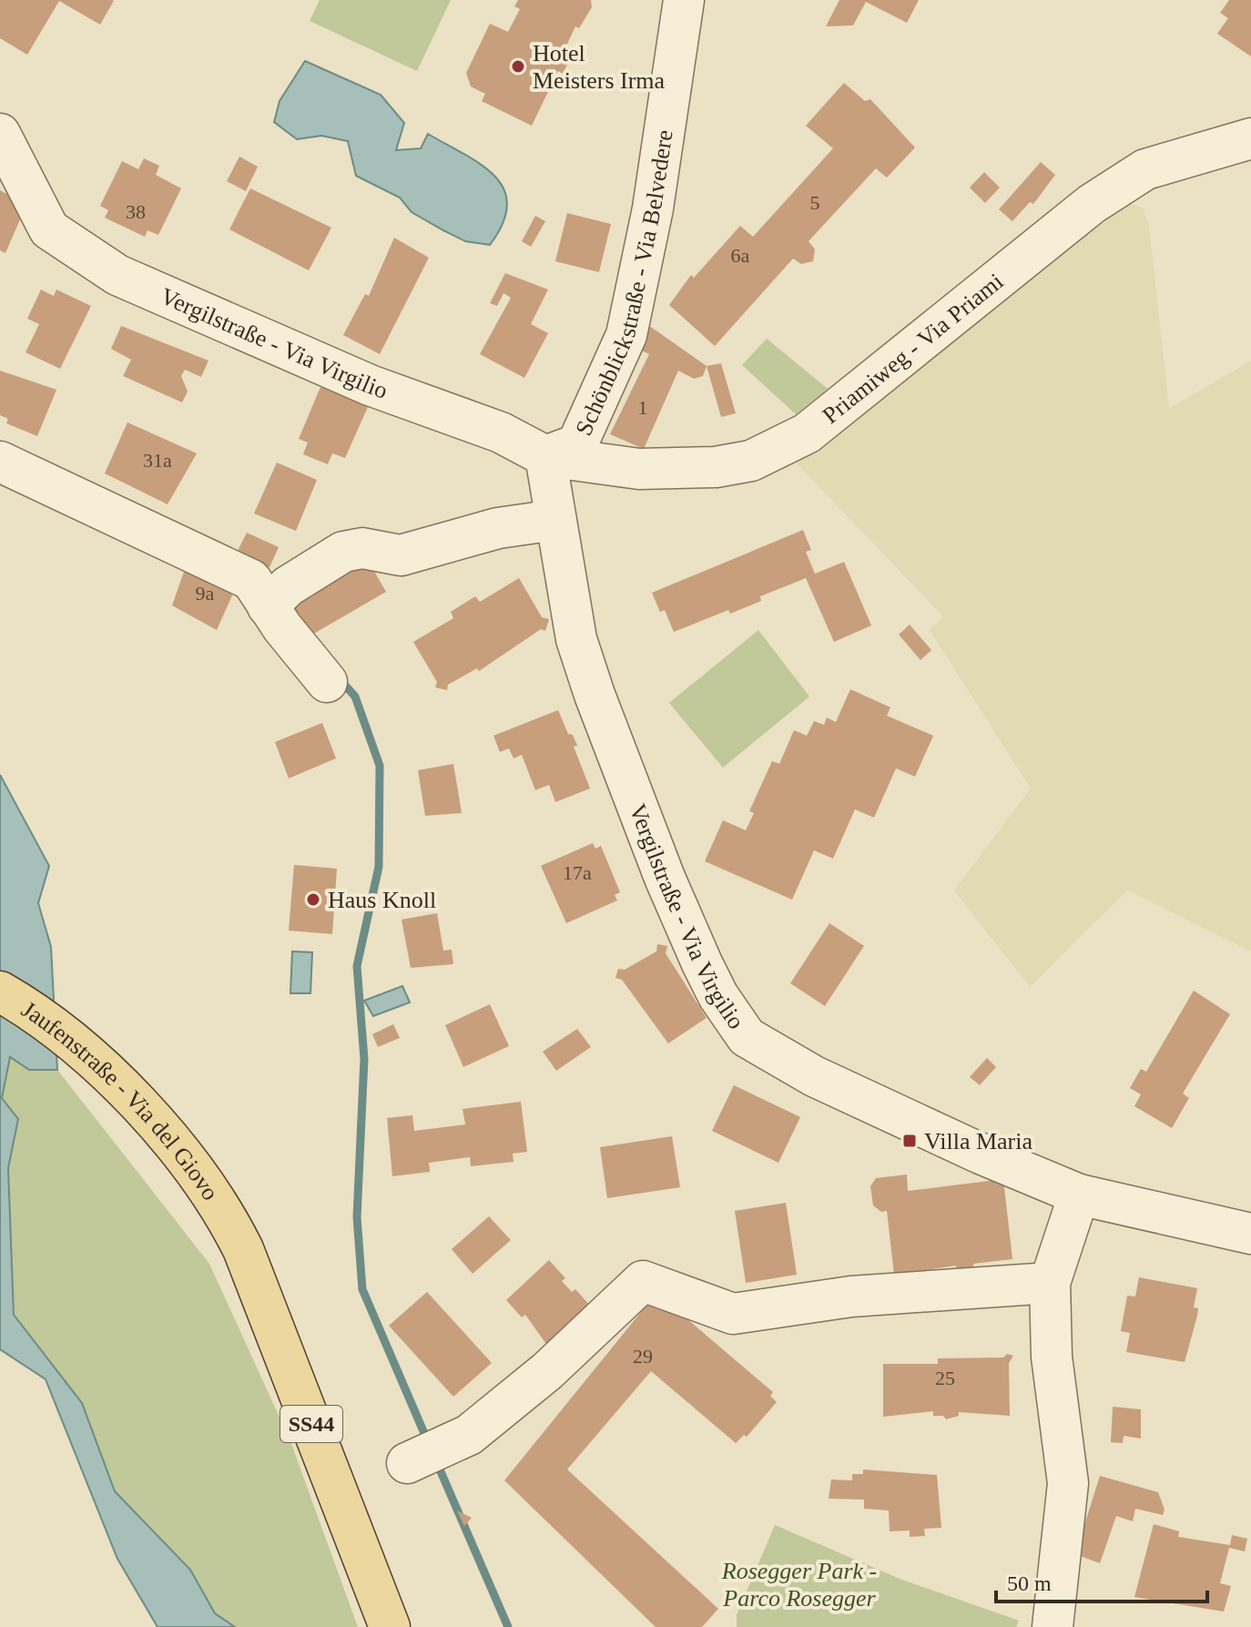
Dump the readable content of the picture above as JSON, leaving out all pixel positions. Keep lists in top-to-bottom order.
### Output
{
  "streets": {
    "main road": ["Jaufenstraße - Via del Giovo", "SS44"],
    "street": ["Schönblickstraße - Via Belvedere", "Vergilstraße - Via Virgilio", "Priamiweg - Via Priami"]
  },
  "crossings": [
    ["Schönblickstraße - Via Belvedere", "Vergilstraße - Via Virgilio"],
    ["Schönblickstraße - Via Belvedere", "Priamiweg - Via Priami"],
    ["Vergilstraße - Via Virgilio", "Priamiweg - Via Priami"]
  ],
  "parks": ["Rosegger Park - Parco Rosegger"],
  "places": {
    "other": ["Hotel Meisters Irma", "Haus Knoll"],
    "transit": ["Villa Maria"]
  },
  "house_numbers": [
    "5",
    "38",
    "6a",
    "1",
    "31a",
    "9a",
    "17a",
    "29",
    "25"
  ],
  "scale_bar": "50 m"
}
